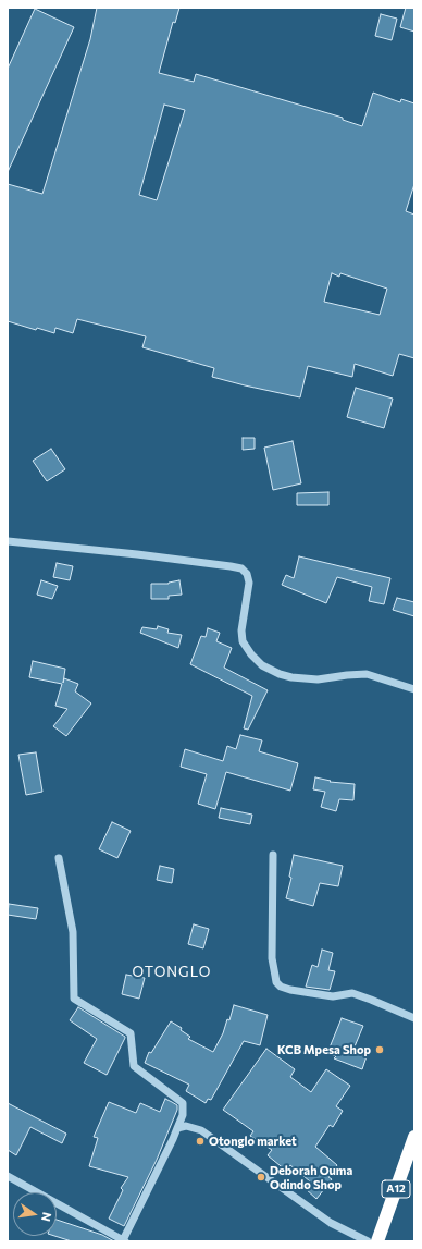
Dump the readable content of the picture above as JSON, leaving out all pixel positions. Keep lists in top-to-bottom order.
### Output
{
  "streets": {
    "highway": ["A12"]
  },
  "districts": ["OTONGLO"],
  "places": ["KCB Mpesa Shop", "Otonglo market", "Deborah Ouma Odindo Shop"],
  "north": "right"
}
